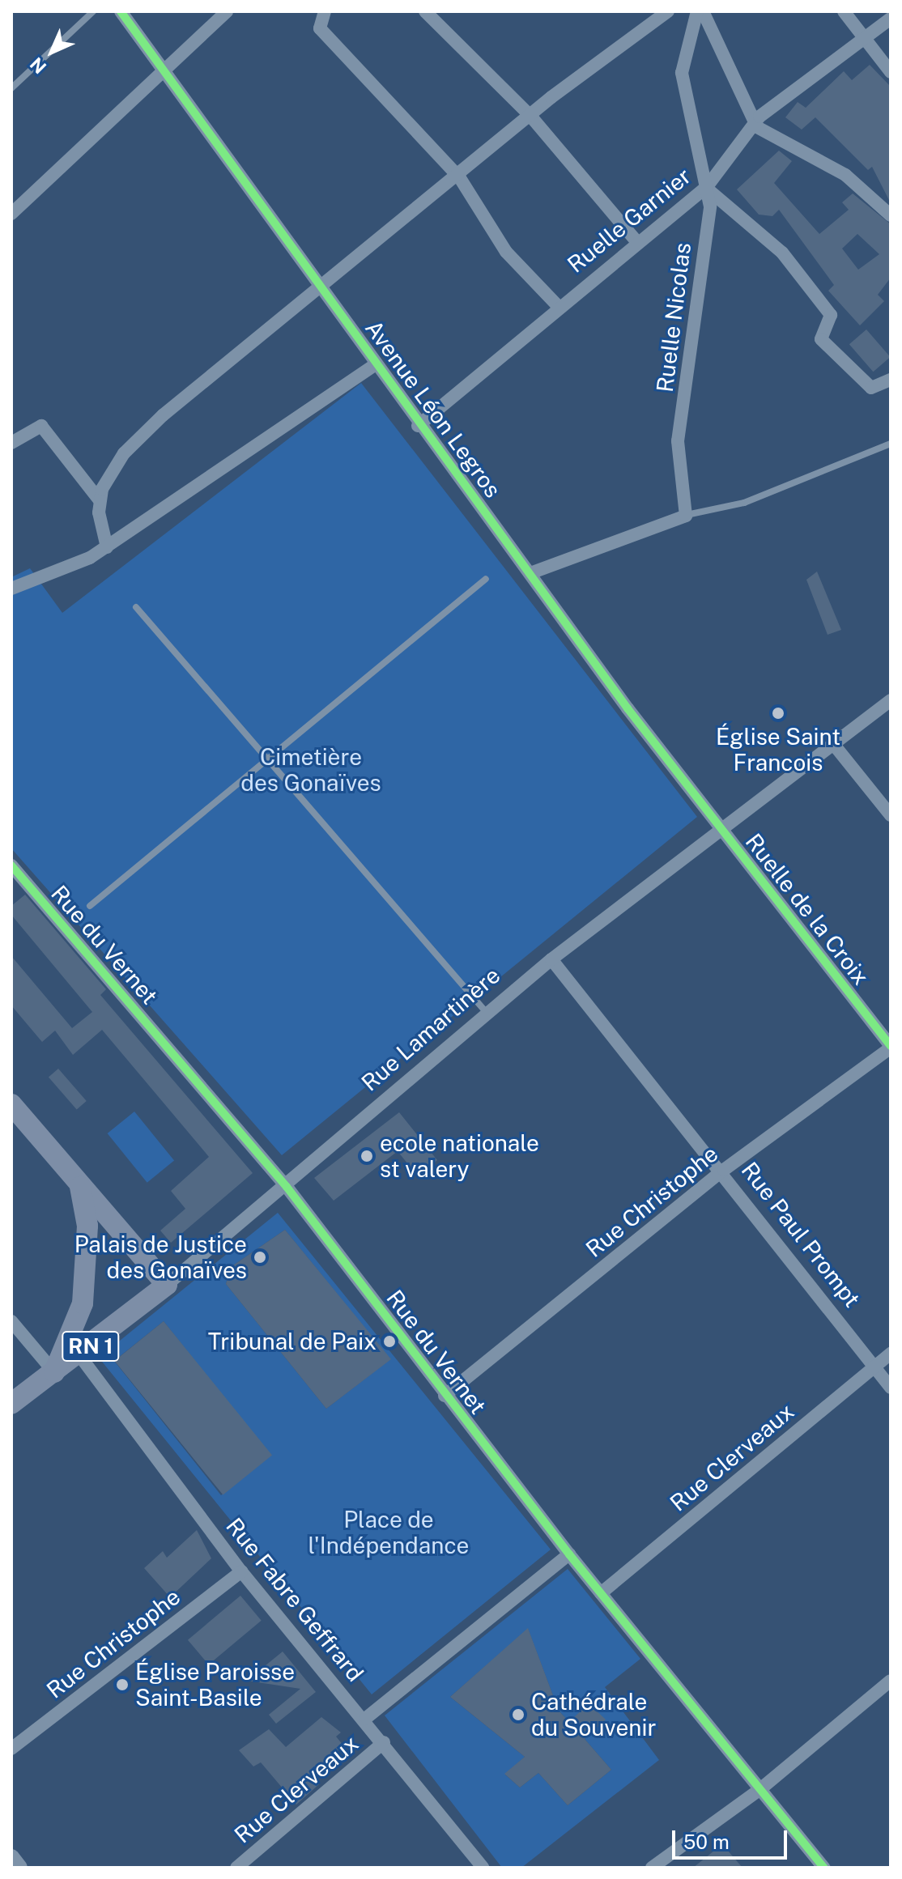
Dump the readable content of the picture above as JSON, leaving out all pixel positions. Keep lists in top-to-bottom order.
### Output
{
  "streets": {
    "main road": ["Rue Lamartinère", "RN 1"],
    "street": [
      "Ruelle Garnier",
      "Ruelle Nicolas",
      "Avenue Léon Legros",
      "Ruelle de la Croix",
      "Rue du Vernet",
      "Rue Christophe",
      "Rue Paul Prompt",
      "Rue Clerveaux",
      "Rue Fabre Geffrard"
    ]
  },
  "crossings": [
    ["Ruelle Garnier", "Ruelle Nicolas"],
    ["Ruelle Garnier", "Avenue Léon Legros"],
    ["Avenue Léon Legros", "Ruelle de la Croix"],
    ["Avenue Léon Legros", "Rue Lamartinère"],
    ["Ruelle de la Croix", "Rue Lamartinère"],
    ["Ruelle de la Croix", "Rue Christophe"],
    ["Rue du Vernet", "Rue Lamartinère"],
    ["Rue du Vernet", "Rue Christophe"],
    ["Rue du Vernet", "Rue Clerveaux"],
    ["Rue Lamartinère", "Rue Paul Prompt"],
    ["Rue Lamartinère", "RN 1"],
    ["Rue Lamartinère", "Rue Fabre Geffrard"],
    ["Rue Christophe", "Rue Paul Prompt"],
    ["Rue Christophe", "Rue Fabre Geffrard"],
    ["Rue Paul Prompt", "Rue Clerveaux"],
    ["Rue Clerveaux", "Rue Fabre Geffrard"]
  ],
  "parks": ["Cimetière des Gonaïves", "Place de l'Indépendance"],
  "places": [
    "Église Saint Francois",
    "ecole nationale st valery",
    "Palais de Justice des Gonaïves",
    "Tribunal de Paix",
    "Église Paroisse Saint-Basile",
    "Cathédrale du Souvenir"
  ],
  "scale_bar": "50 m",
  "north": "bottom left"
}
